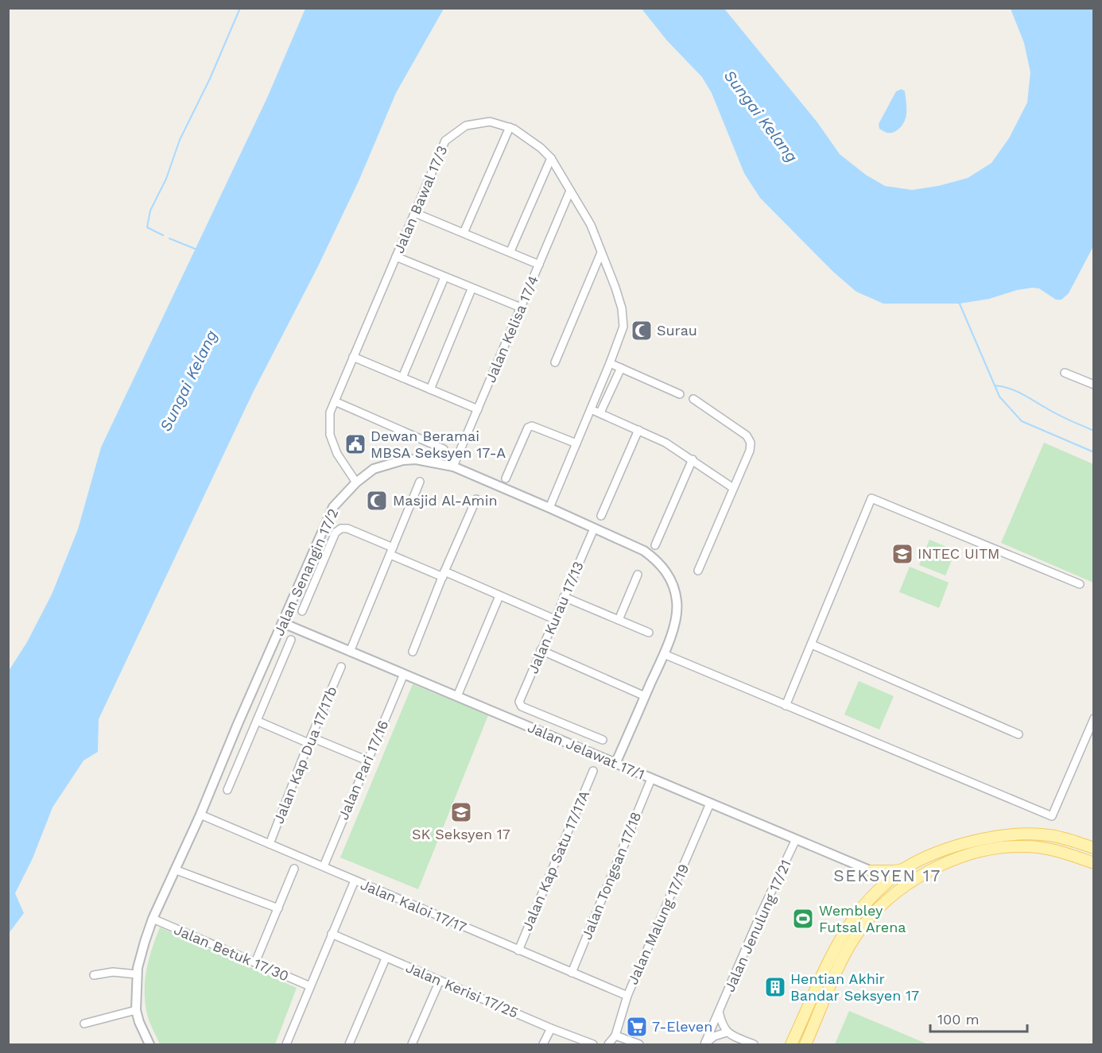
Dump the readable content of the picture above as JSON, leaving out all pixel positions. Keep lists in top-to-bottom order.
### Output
{
  "streets": {
    "street": [
      "Jalan Bawal 17/3",
      "Jalan Kelisa 17/4",
      "Jalan Senangin 17/2",
      "Jalan Kurau 17/13",
      "Jalan Jelawat 17/1",
      "Jalan Kap Dua 17/17b",
      "Jalan Pari 17/16",
      "Jalan Kap Satu 17/17A",
      "Jalan Tongsan 17/18",
      "Jalan Kaloi 17/17",
      "Jalan Malung 17/19",
      "Jalan Jenulung 17/21",
      "Jalan Betuk 17/30",
      "Jalan Kerisi 17/25"
    ]
  },
  "crossings": [
    ["Jalan Bawal 17/3", "Jalan Kelisa 17/4"],
    ["Jalan Bawal 17/3", "Jalan Senangin 17/2"],
    ["Jalan Kelisa 17/4", "Jalan Senangin 17/2"],
    ["Jalan Senangin 17/2", "Jalan Kurau 17/13"],
    ["Jalan Senangin 17/2", "Jalan Jelawat 17/1"],
    ["Jalan Senangin 17/2", "Jalan Kaloi 17/17"],
    ["Jalan Senangin 17/2", "Jalan Betuk 17/30"],
    ["Jalan Jelawat 17/1", "Jalan Pari 17/16"],
    ["Jalan Jelawat 17/1", "Jalan Tongsan 17/18"],
    ["Jalan Jelawat 17/1", "Jalan Malung 17/19"],
    ["Jalan Jelawat 17/1", "Jalan Jenulung 17/21"],
    ["Jalan Kap Dua 17/17b", "Jalan Kaloi 17/17"],
    ["Jalan Pari 17/16", "Jalan Kaloi 17/17"],
    ["Jalan Kap Satu 17/17A", "Jalan Kaloi 17/17"],
    ["Jalan Tongsan 17/18", "Jalan Kaloi 17/17"],
    ["Jalan Kaloi 17/17", "Jalan Malung 17/19"]
  ],
  "districts": ["SEKSYEN 17"],
  "water": ["Sungai Kelang"],
  "places": {
    "mosque": ["Surau", "Masjid Al-Amin"],
    "public building": ["Dewan Beramai MBSA Seksyen 17-A"],
    "school or university": ["INTEC UITM", "SK Seksyen 17"],
    "sports": ["Wembley Futsal Arena"],
    "building": ["Hentian Akhir Bandar Seksyen 17"],
    "supermarket": ["7-Eleven"]
  },
  "scale_bar": "100 m"
}
